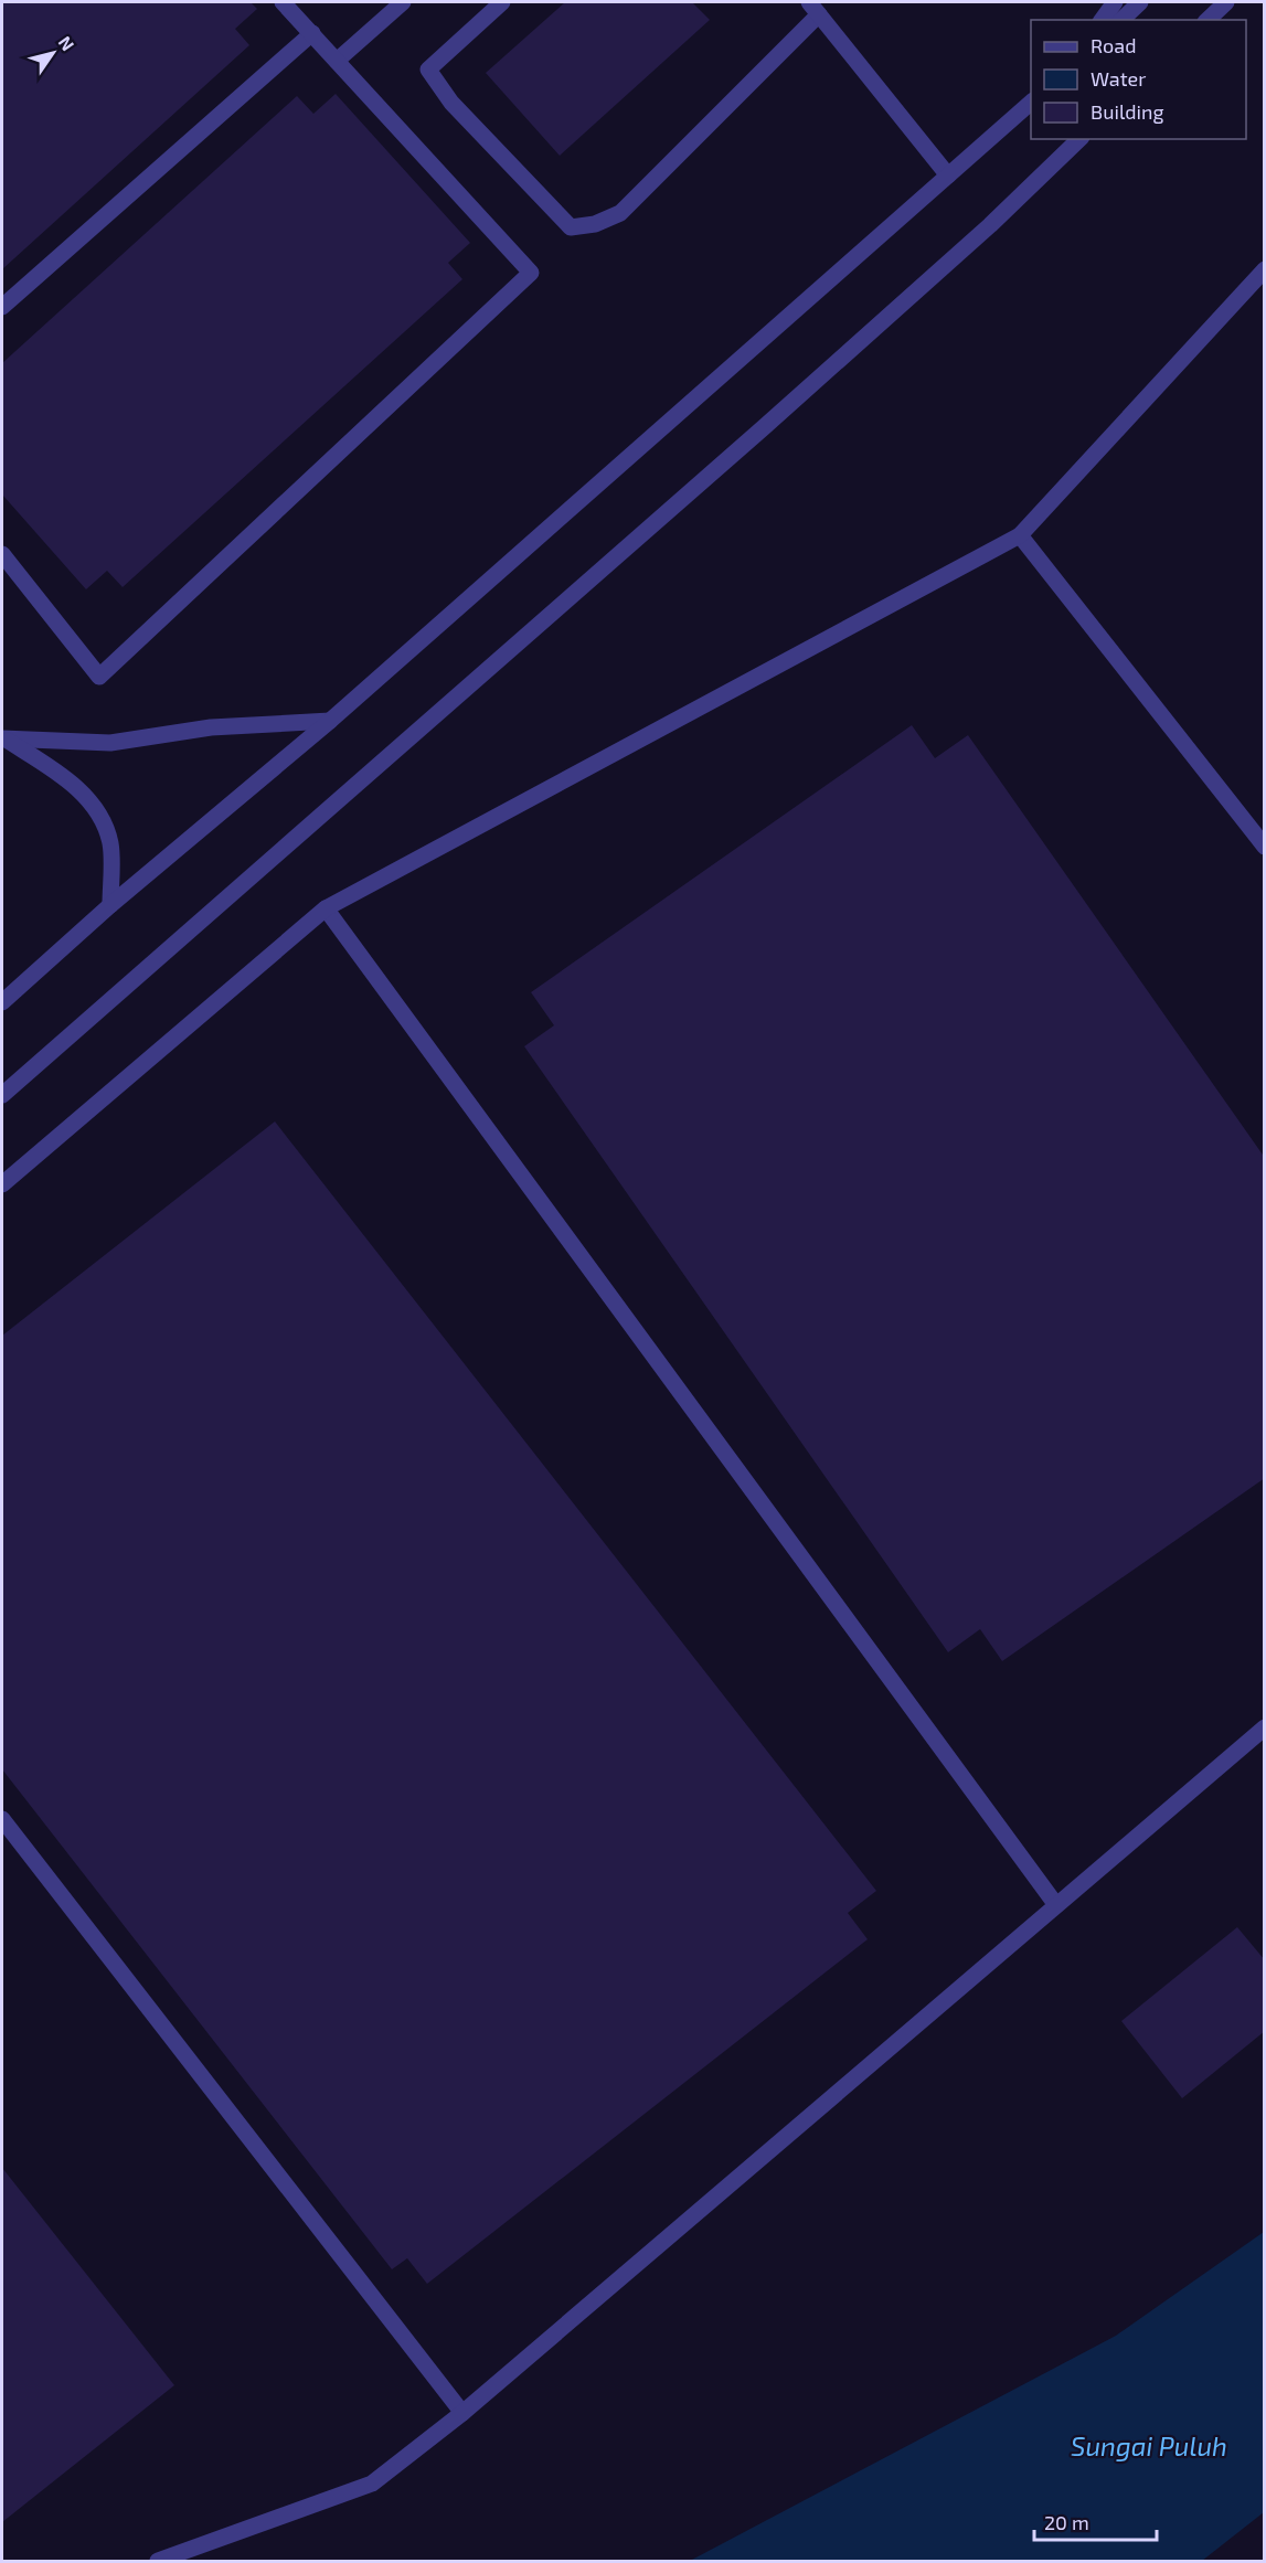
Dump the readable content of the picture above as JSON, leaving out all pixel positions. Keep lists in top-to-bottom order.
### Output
{
  "water": ["Sungai Puluh"],
  "legend": ["Road", "Water", "Building"],
  "scale_bar": "20 m",
  "north": "top right"
}
